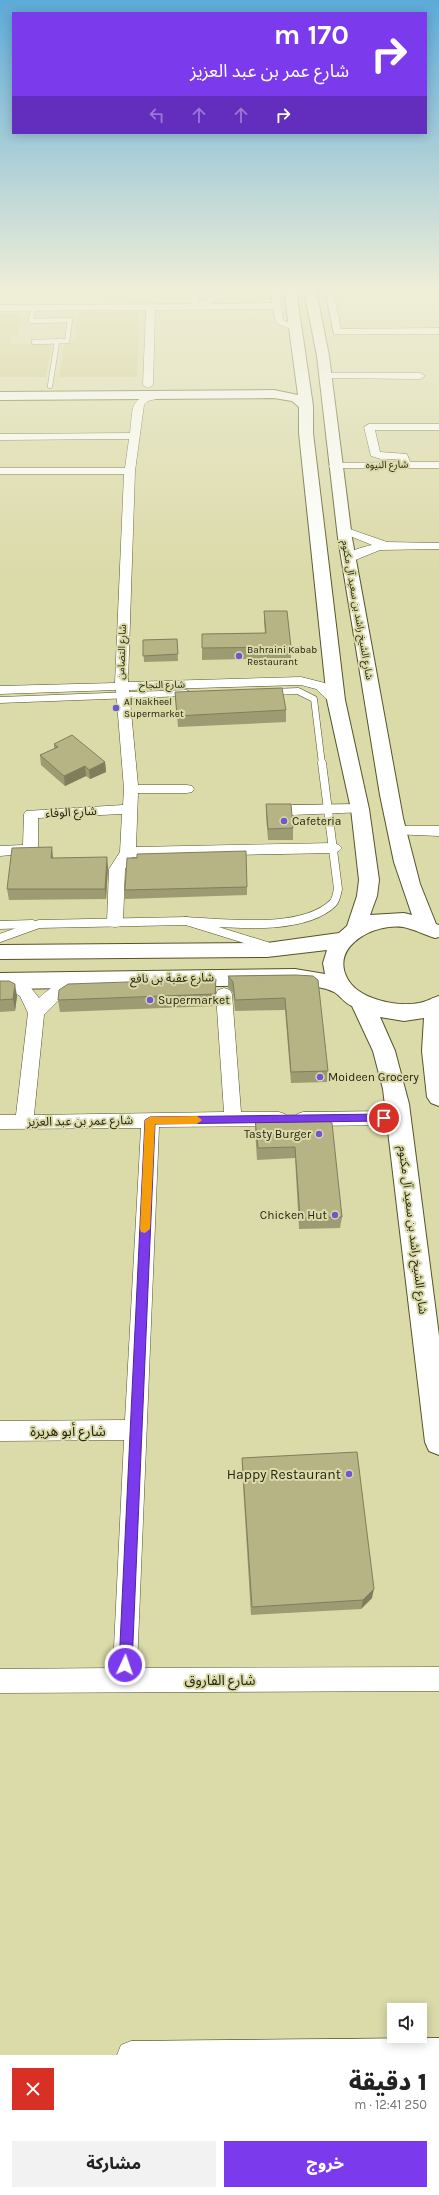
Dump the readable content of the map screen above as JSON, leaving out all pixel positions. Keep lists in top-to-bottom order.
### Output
{
  "streets": {
    "street": [
      "شارع النيوه",
      "شارع الشيخ راشد بن سعيد آل مكتوم",
      "شارع التضامن",
      "شارع النجاح",
      "شارع الوفاء",
      "شارع عقبة بن نافع",
      "شارع عمر بن عبد العزيز",
      "شارع أبو هريرة",
      "شارع الفاروق"
    ]
  },
  "crossings": [
    ["شارع النيوه", "شارع الشيخ راشد بن سعيد آل مكتوم"],
    ["شارع الشيخ راشد بن سعيد آل مكتوم", "شارع عقبة بن نافع"],
    ["شارع الشيخ راشد بن سعيد آل مكتوم", "شارع عمر بن عبد العزيز"],
    ["شارع التضامن", "شارع النجاح"],
    ["شارع التضامن", "شارع الوفاء"]
  ],
  "places": [
    "Bahraini Kabab Restaurant",
    "Al Nakheel Supermarket",
    "Cafeteria",
    "Supermarket",
    "Moideen Grocery",
    "Tasty Burger",
    "Chicken Hut",
    "Happy Restaurant"
  ],
  "page": {
    "turn": ["170 m", "شارع عمر بن عبد العزيز"],
    "heading": ["1 دقيقة", "250 m · 12:41"],
    "buttons": ["خروج", "مشاركة"]
  }
}
